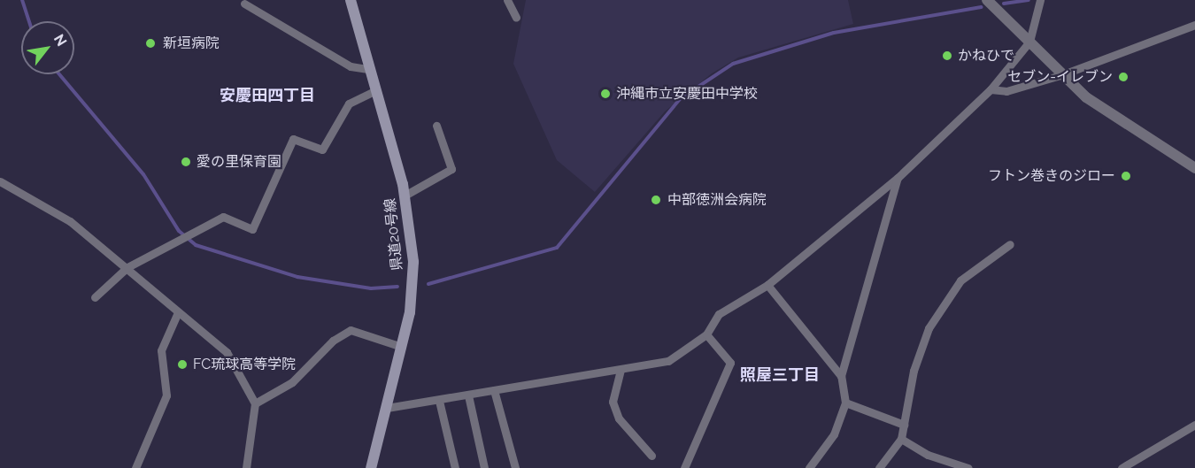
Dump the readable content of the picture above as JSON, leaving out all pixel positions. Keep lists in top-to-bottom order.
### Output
{
  "streets": {
    "main road": ["県道20号線"]
  },
  "districts": ["安慶田四丁目", "照屋三丁目"],
  "places": [
    "新垣病院",
    "かねひで",
    "セブン-イレブン",
    "沖縄市立安慶田中学校",
    "愛の里保育園",
    "フトン巻きのジロー",
    "中部徳洲会病院",
    "FC琉球高等学院"
  ],
  "north": "top right"
}
